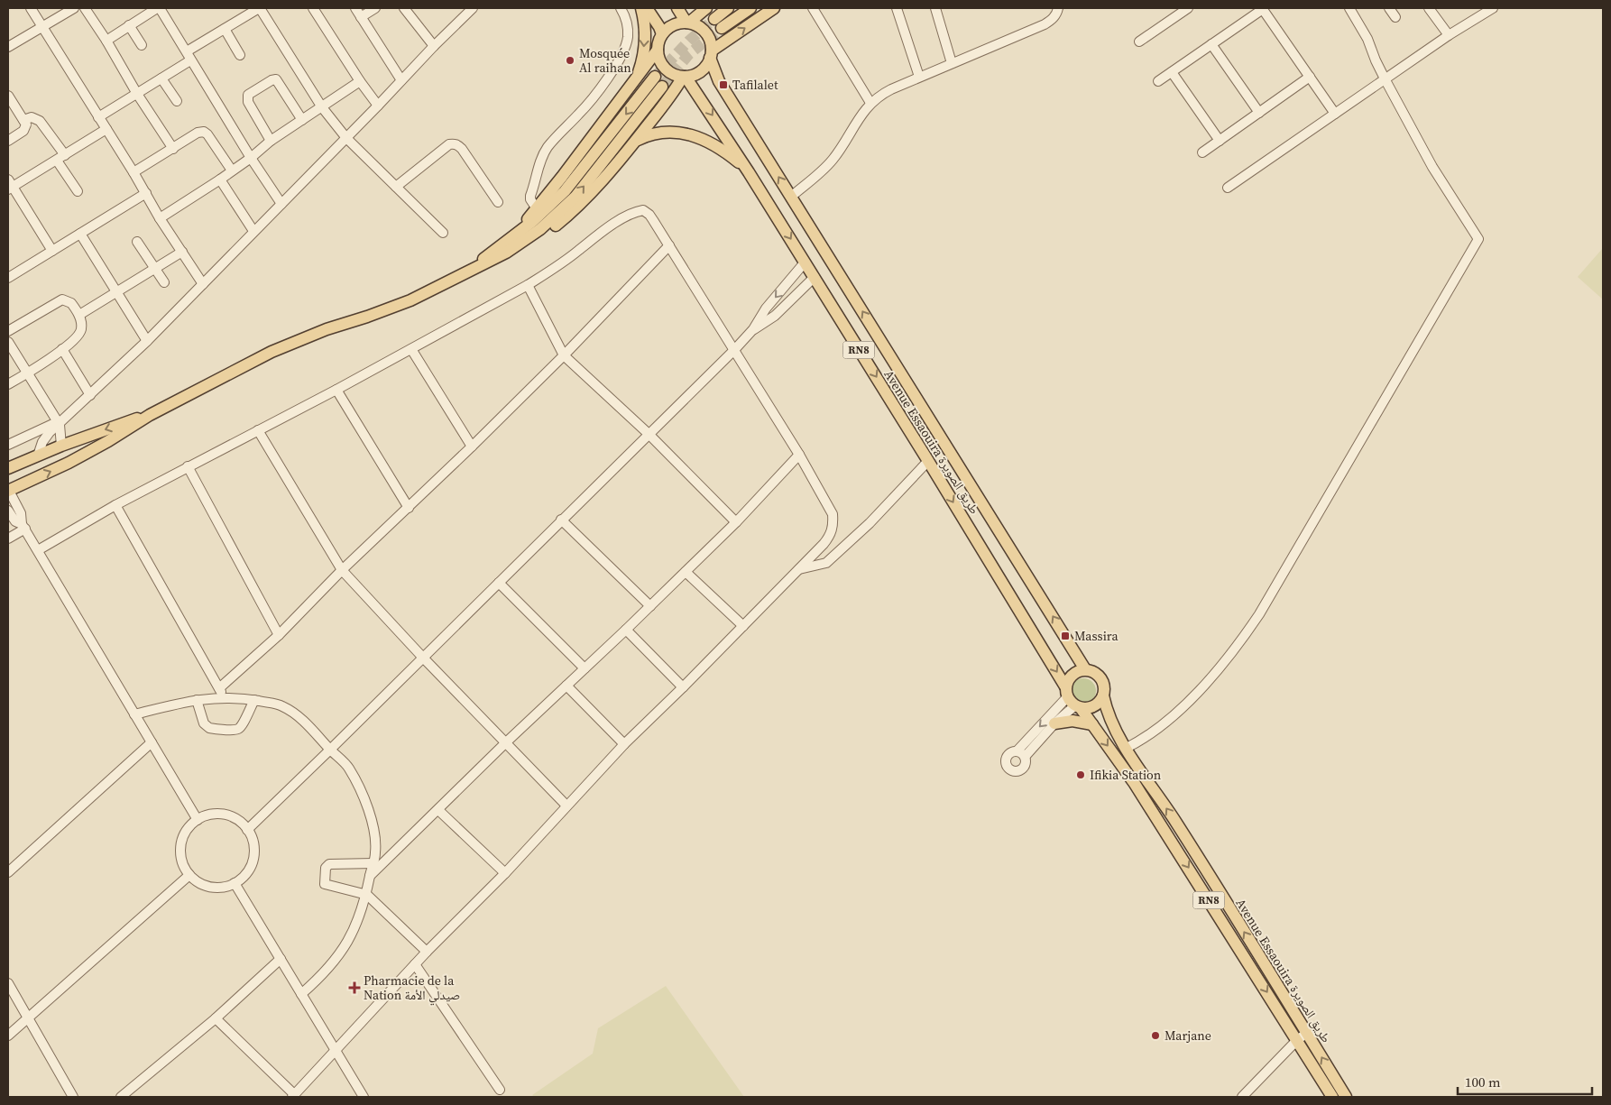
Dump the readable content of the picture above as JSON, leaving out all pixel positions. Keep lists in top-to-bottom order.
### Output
{
  "streets": {
    "main road": ["RN8", "Avenue Essaouira طريق الصويرة"]
  },
  "crossings": [
    ["RN8", "Avenue Essaouira طريق الصويرة"]
  ],
  "places": {
    "other": ["Mosquée Al raihan", "Ifikia Station", "Marjane"],
    "transit": ["Tafilalet", "Massira"],
    "health": ["Pharmacie de la Nation صيدلي الأمة"]
  },
  "scale_bar": "100 m"
}
